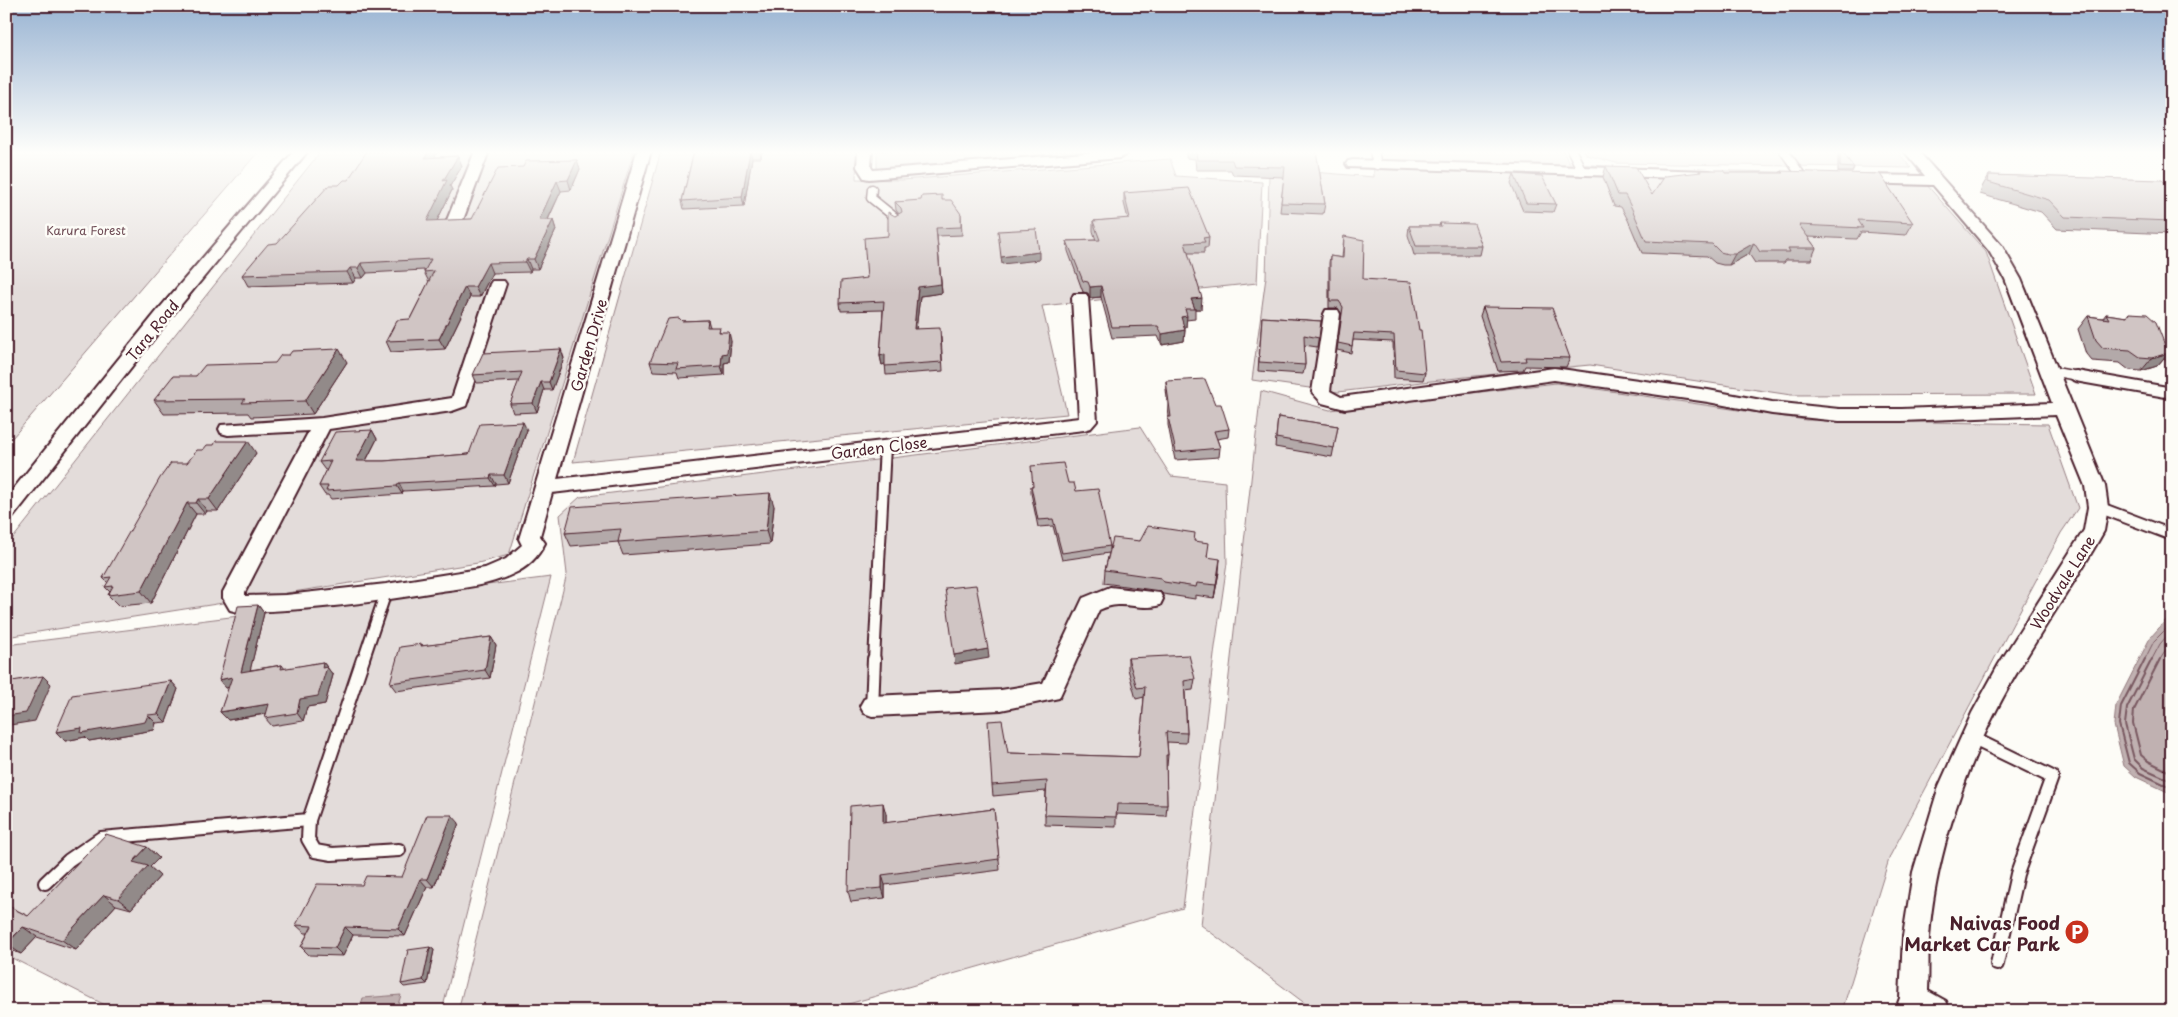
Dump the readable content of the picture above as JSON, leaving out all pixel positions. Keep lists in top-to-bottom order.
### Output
{
  "streets": {
    "street": [
      "Tara Road",
      "Garden Drive",
      "Garden Close",
      "Woodvale Lane"
    ]
  },
  "crossings": [
    ["Garden Drive", "Garden Close"]
  ],
  "parks": ["Karura Forest"],
  "places": {
    "parking": ["Naivas Food Market Car Park"]
  }
}
